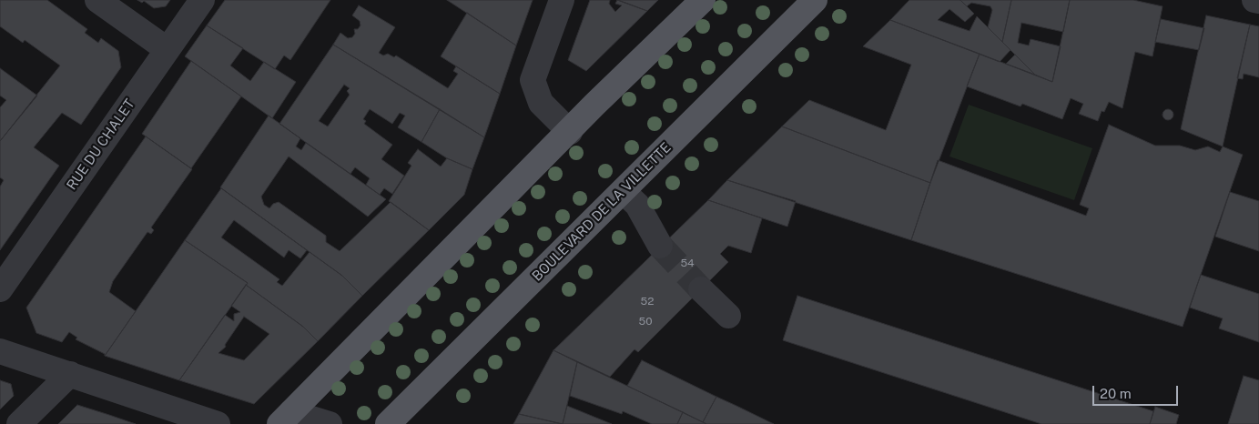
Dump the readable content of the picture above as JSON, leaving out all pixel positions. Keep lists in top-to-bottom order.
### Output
{
  "streets": {
    "main road": ["BOULEVARD DE LA VILLETTE"],
    "street": ["RUE DU CHALET"]
  },
  "house_numbers": ["54", "52", "50"],
  "scale_bar": "20 m"
}
